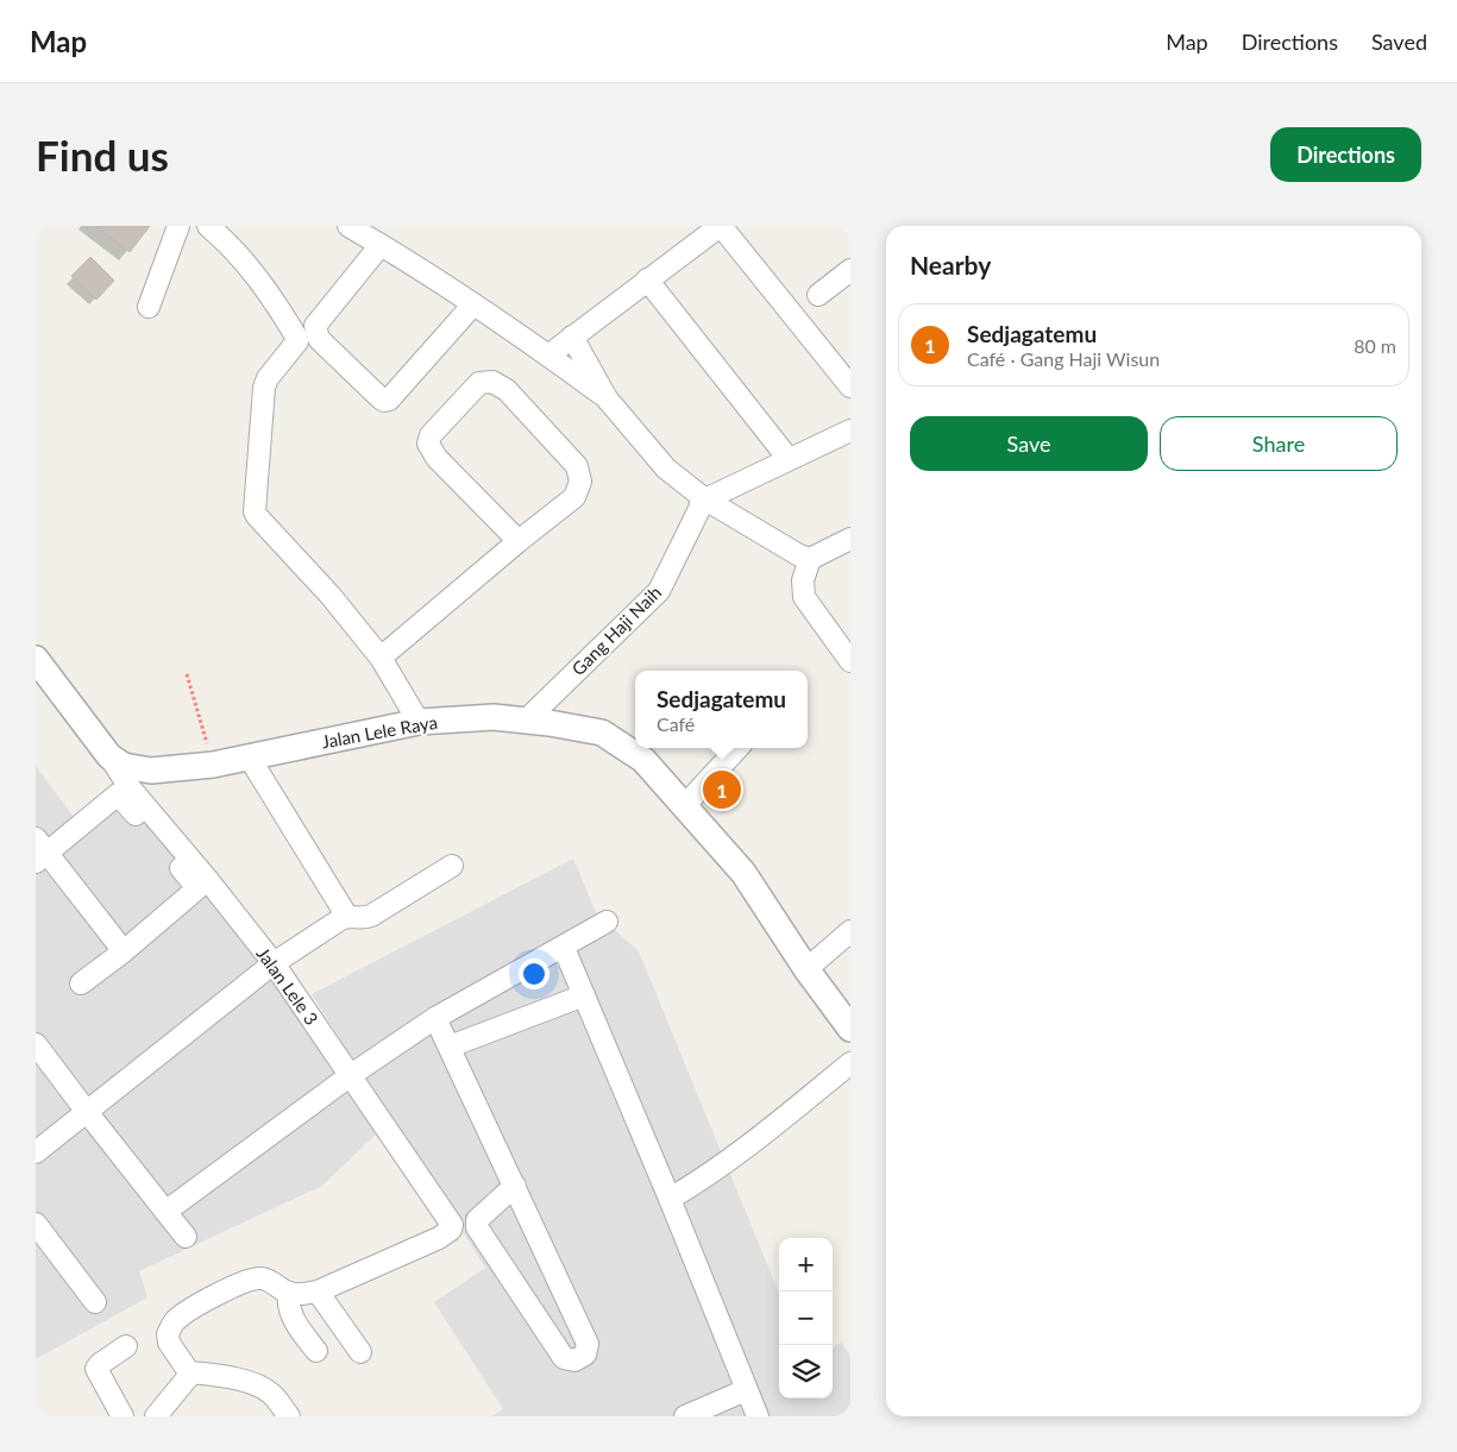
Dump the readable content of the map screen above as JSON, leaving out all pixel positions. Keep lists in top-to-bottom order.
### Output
{
  "streets": {
    "street": ["Gang Haji Naih", "Jalan Lele Raya", "Jalan Lele 3"]
  },
  "crossings": [
    ["Gang Haji Naih", "Jalan Lele Raya"],
    ["Jalan Lele Raya", "Jalan Lele 3"]
  ],
  "page": {
    "header": "Map",
    "nav": ["Map", "Directions", "Saved"],
    "buttons": [
      "Directions",
      ["Save", "Share"]
    ],
    "title": "Find us",
    "heading": "Nearby",
    "list": [
      {
        "mark": "1",
        "name": "Sedjagatemu",
        "note": "Café · Gang Haji Wisun",
        "value": "80 m"
      }
    ],
    "popup": ["Sedjagatemu", "Café"],
    "pins": "1",
    "map_buttons": ["+", "−"]
  }
}
